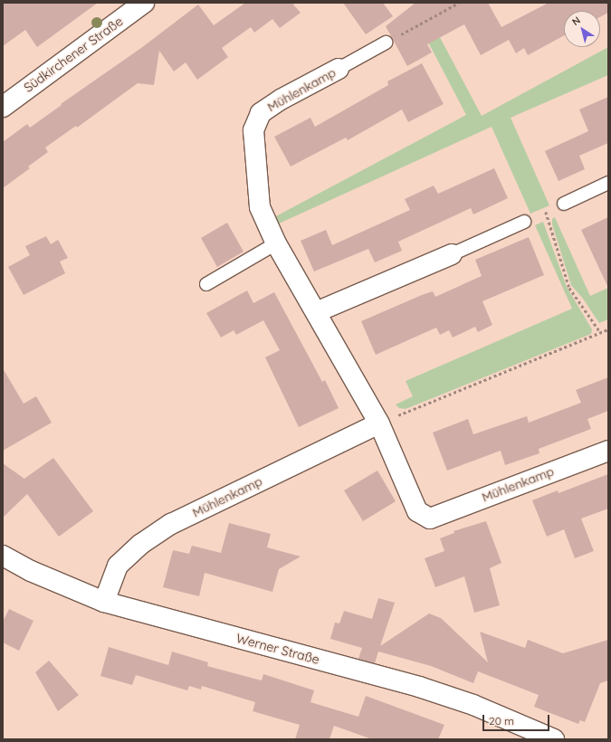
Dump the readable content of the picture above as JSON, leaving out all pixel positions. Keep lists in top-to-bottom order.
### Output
{
  "streets": {
    "street": ["Südkirchener Straße", "Mühlenkamp", "Werner Straße"]
  },
  "crossings": [
    ["Mühlenkamp", "Werner Straße"]
  ],
  "scale_bar": "20 m",
  "north": "top left"
}
